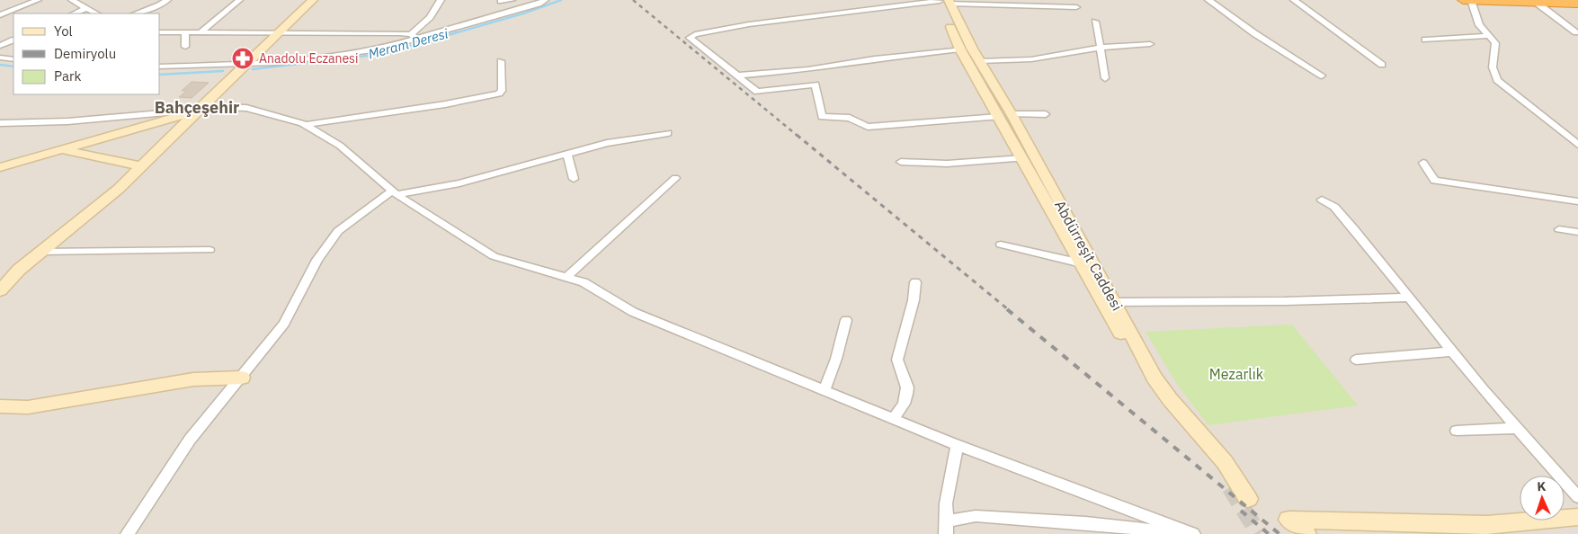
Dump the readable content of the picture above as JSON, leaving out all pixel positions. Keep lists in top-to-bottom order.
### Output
{
  "streets": {
    "main road": ["Abdürreşit Caddesi"]
  },
  "districts": ["Bahçeşehir"],
  "water": ["Meram Deresi"],
  "parks": ["Mezarlık"],
  "places": {
    "pharmacy": ["Anadolu Eczanesi"]
  },
  "legend": ["Yol", "Demiryolu", "Park"],
  "north": "top"
}
